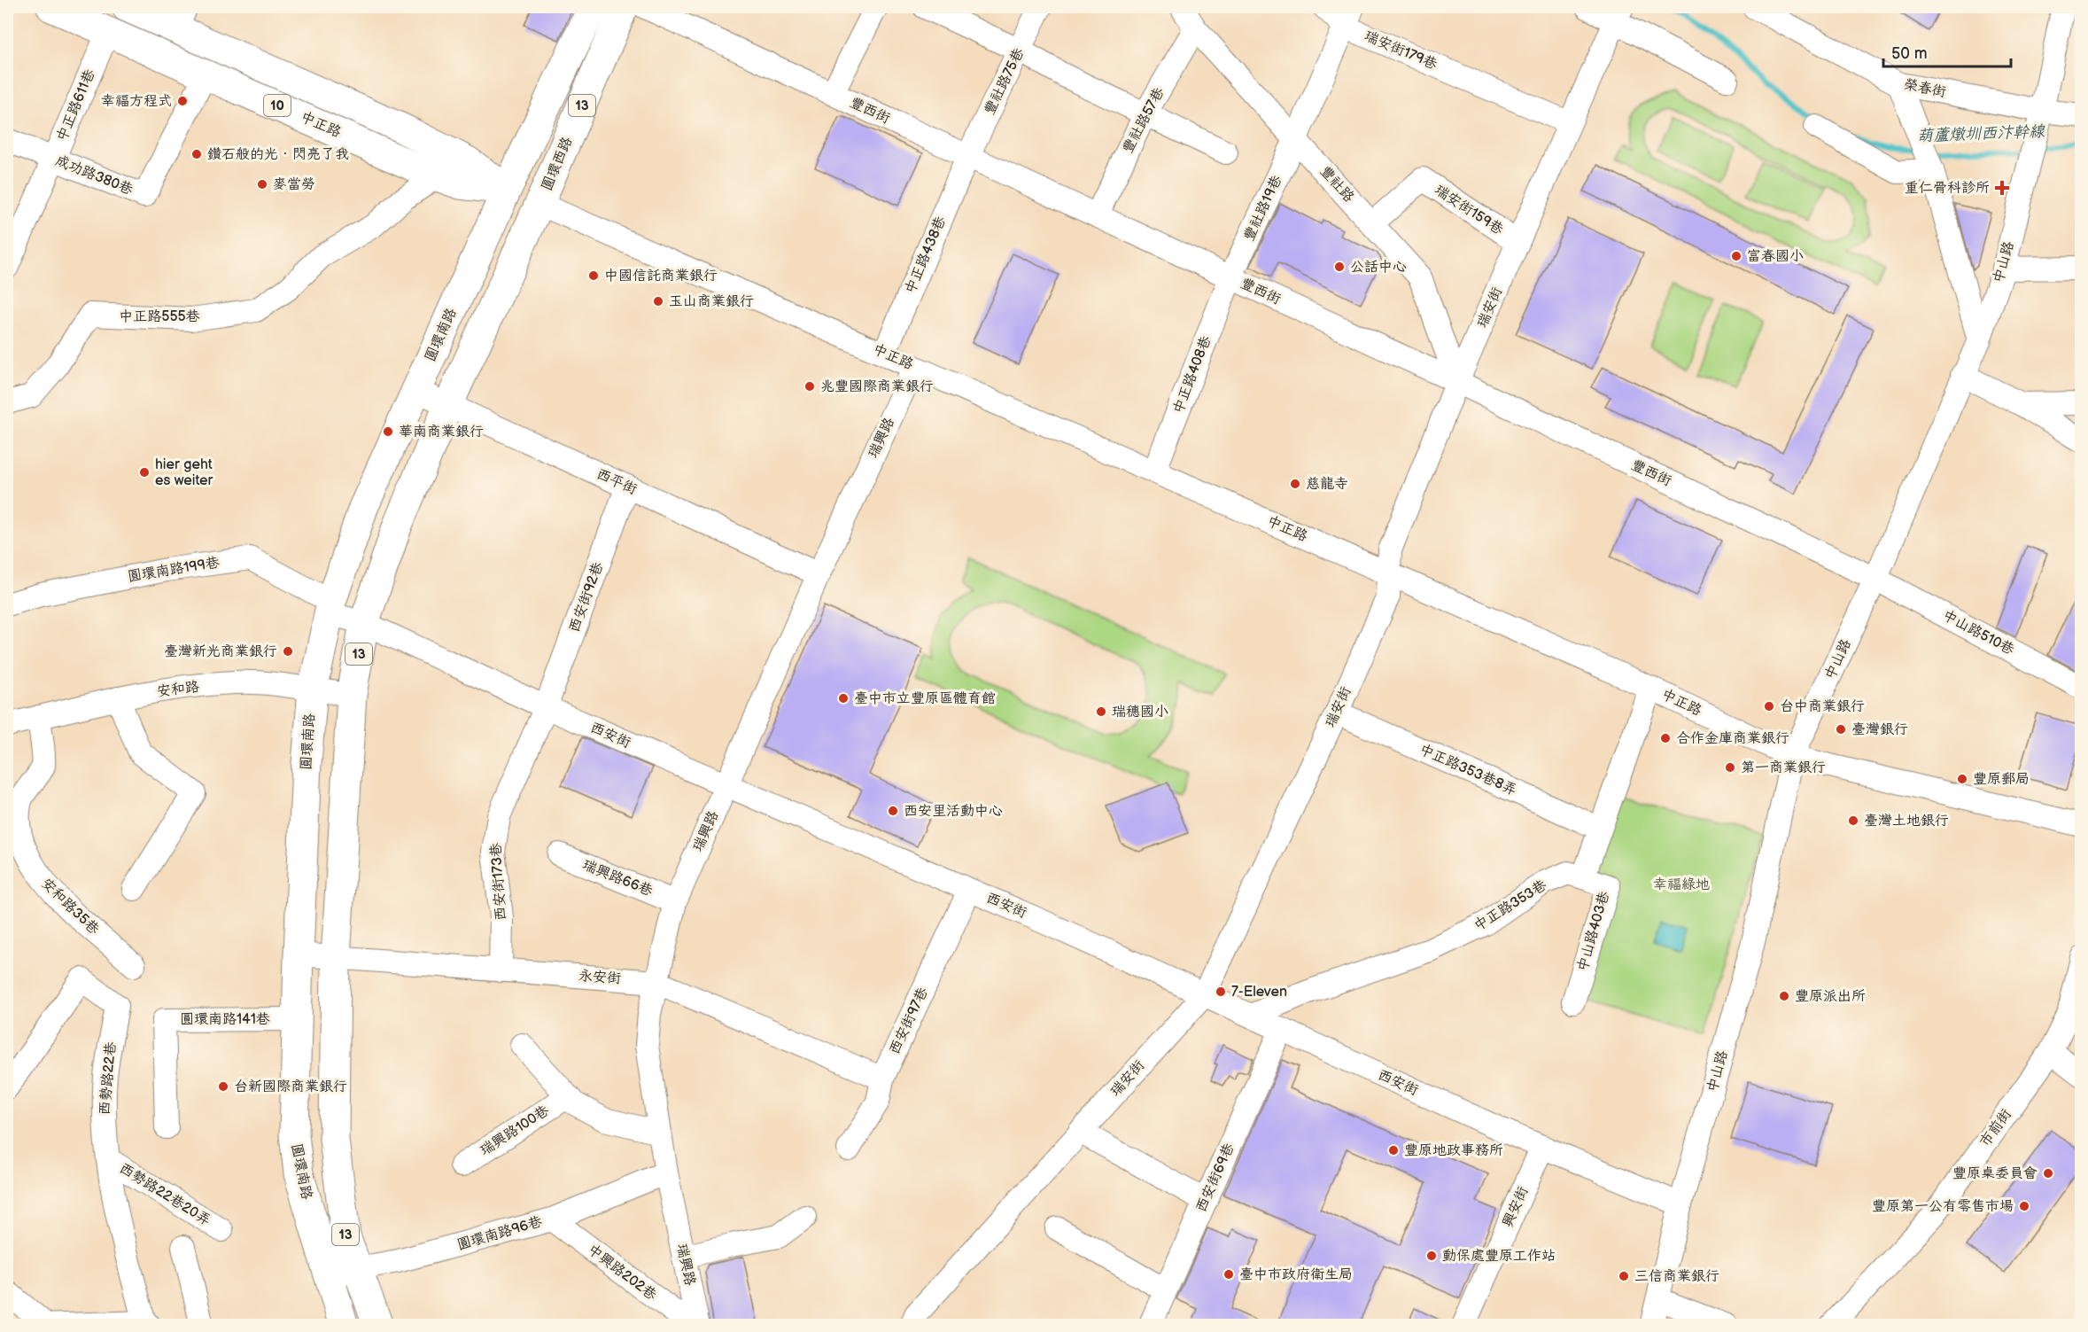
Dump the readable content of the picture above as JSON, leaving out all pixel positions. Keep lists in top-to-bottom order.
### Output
{
  "streets": {
    "main road": [
      "10",
      "13",
      "中正路",
      "圓環西路",
      "圓環南路"
    ],
    "street": [
      "瑞安街179巷",
      "豐社路75巷",
      "榮春街",
      "中正路611巷",
      "豐西街",
      "豐社路57巷",
      "成功路380巷",
      "豐社路",
      "豐社路19巷",
      "瑞安街159巷",
      "中正路438巷",
      "中山路",
      "瑞安街",
      "中正路555巷",
      "中正路408巷",
      "瑞興路",
      "西平街",
      "圓環南路199巷",
      "西安街92巷",
      "中山路510巷",
      "安和路",
      "西安街",
      "中正路353巷8弄",
      "瑞興路66巷",
      "西安街173巷",
      "中正路353巷",
      "安和路35巷",
      "中山路403巷",
      "永安街",
      "圓環南路141巷",
      "西安街97巷",
      "西勢路22巷",
      "市前街",
      "瑞興路100巷",
      "西安街69巷",
      "西勢路22巷20弄",
      "興安街",
      "圓環南路96巷",
      "中興路202巷"
    ]
  },
  "crossings": [
    ["瑞安街179巷", "瑞安街"],
    ["豐社路75巷", "豐西街"],
    ["豐社路75巷", "中正路438巷"],
    ["榮春街", "中山路"],
    ["中正路611巷", "中正路"],
    ["中正路611巷", "成功路380巷"],
    ["13", "中正路"],
    ["13", "圓環西路"],
    ["13", "圓環南路"],
    ["13", "西平街"],
    ["13", "安和路"],
    ["13", "西安街"],
    ["13", "永安街"],
    ["13", "圓環南路96巷"],
    ["豐西街", "豐社路57巷"],
    ["豐西街", "豐社路"],
    ["豐西街", "豐社路19巷"],
    ["豐西街", "中正路438巷"],
    ["豐西街", "中山路"],
    ["豐西街", "瑞安街"],
    ["豐西街", "中正路408巷"],
    ["豐西街", "中山路510巷"],
    ["豐社路57巷", "豐社路"],
    ["中正路", "圓環西路"],
    ["中正路", "成功路380巷"],
    ["中正路", "中正路438巷"],
    ["中正路", "中山路"],
    ["中正路", "瑞安街"],
    ["中正路", "中正路555巷"],
    ["中正路", "圓環南路"],
    ["中正路", "中正路408巷"],
    ["中正路", "瑞興路"],
    ["豐社路", "豐社路19巷"],
    ["豐社路", "瑞安街159巷"],
    ["豐社路", "瑞安街"],
    ["豐社路19巷", "中正路408巷"],
    ["瑞安街159巷", "瑞安街"],
    ["中山路", "中山路510巷"],
    ["中山路", "西安街"],
    ["瑞安街", "西安街"],
    ["瑞安街", "中正路353巷8弄"],
    ["圓環南路", "西平街"],
    ["圓環南路", "圓環南路199巷"],
    ["圓環南路", "安和路"],
    ["圓環南路", "西安街"],
    ["圓環南路", "永安街"],
    ["圓環南路", "圓環南路141巷"],
    ["圓環南路", "圓環南路96巷"],
    ["瑞興路", "西平街"],
    ["瑞興路", "西安街"],
    ["瑞興路", "瑞興路66巷"],
    ["瑞興路", "永安街"],
    ["瑞興路", "圓環南路96巷"],
    ["西平街", "西安街92巷"],
    ["圓環南路199巷", "西安街"],
    ["西安街92巷", "西安街"],
    ["西安街92巷", "西安街173巷"],
    ["安和路", "安和路35巷"],
    ["西安街", "西安街173巷"],
    ["西安街", "中正路353巷"],
    ["西安街", "西安街97巷"],
    ["西安街", "西安街69巷"],
    ["西安街", "興安街"],
    ["西安街173巷", "永安街"],
    ["中正路353巷", "中山路403巷"],
    ["永安街", "西安街97巷"],
    ["西勢路22巷", "西勢路22巷20弄"],
    ["圓環南路96巷", "中興路202巷"]
  ],
  "water": ["葫蘆燉圳西汴幹線"],
  "parks": ["幸福綠地"],
  "places": {
    "other": [
      "幸福方程式",
      "鑽石般的光‧閃亮了我",
      "麥當勞",
      "富春國小",
      "公話中心",
      "中國信託商業銀行",
      "玉山商業銀行",
      "兆豐國際商業銀行",
      "華南商業銀行",
      "hier geht es weiter",
      "慈龍寺",
      "臺灣新光商業銀行",
      "臺中市立豐原區體育館",
      "台中商業銀行",
      "瑞穗國小",
      "臺灣銀行",
      "合作金庫商業銀行",
      "第一商業銀行",
      "豐原郵局",
      "西安里活動中心",
      "臺灣土地銀行",
      "7-Eleven",
      "豐原派出所",
      "台新國際商業銀行",
      "豐原地政事務所",
      "豐原桌委員會",
      "豐原第一公有零售市場",
      "動保處豐原工作站",
      "臺中市政府衛生局",
      "三信商業銀行"
    ],
    "health": ["重仁骨科診所"]
  },
  "scale_bar": "50 m"
}
